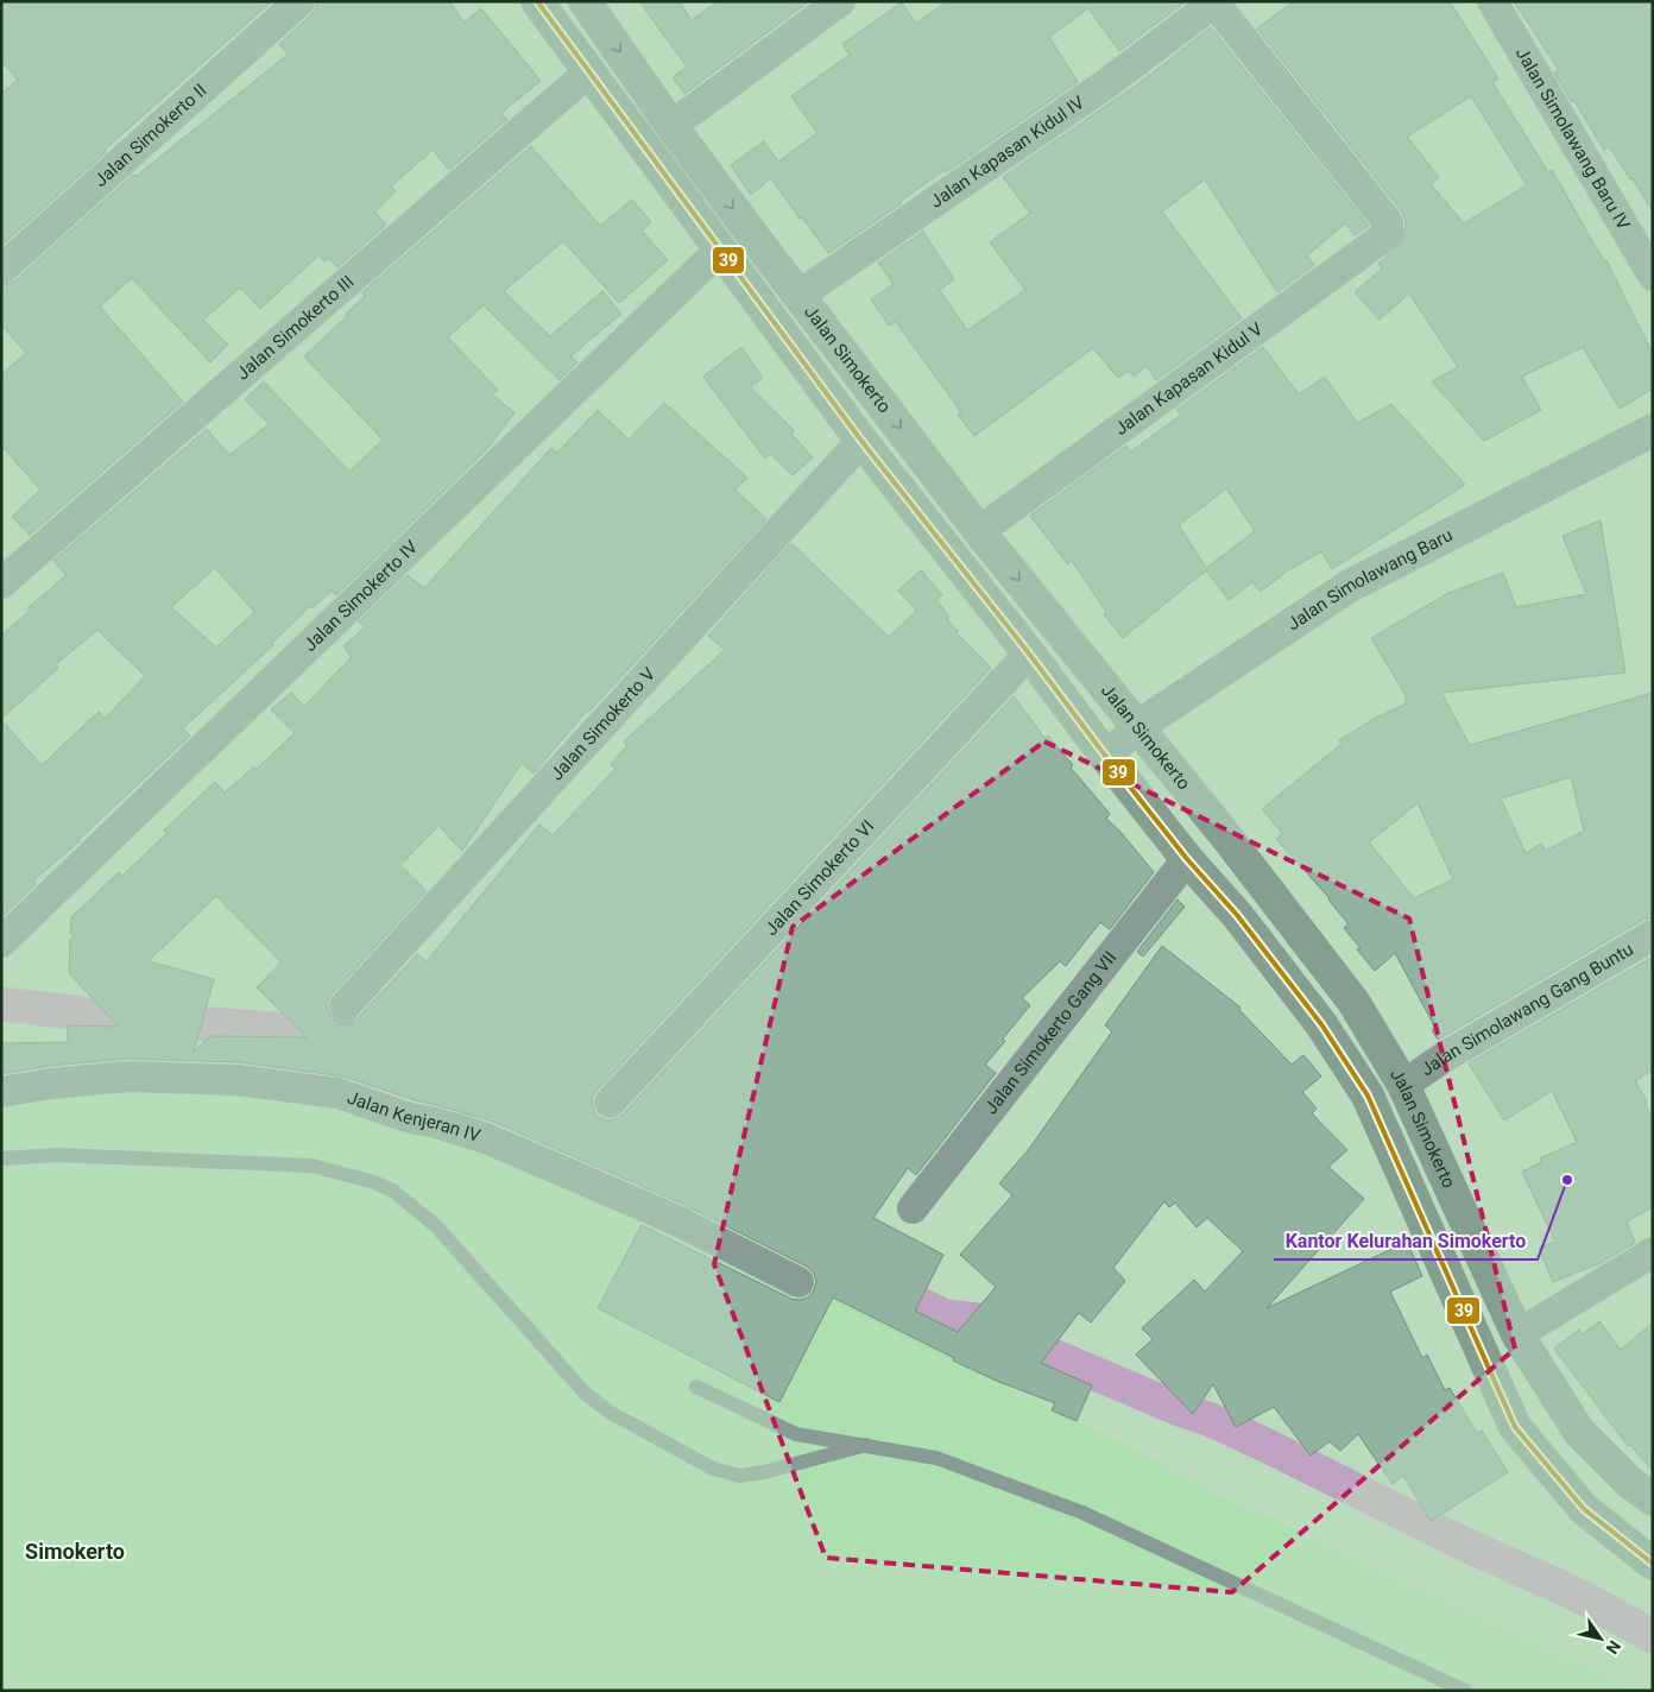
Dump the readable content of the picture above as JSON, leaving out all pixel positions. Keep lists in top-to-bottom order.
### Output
{
  "streets": {
    "highway": ["Jalan Simokerto"],
    "street": [
      "Jalan Simokerto II",
      "Jalan Simolawang Baru IV",
      "Jalan Kapasan Kidul IV",
      "Jalan Simokerto III",
      "Jalan Kapasan Kidul V",
      "Jalan Simolawang Baru",
      "Jalan Simokerto IV",
      "Jalan Simokerto V",
      "Jalan Simokerto VI",
      "Jalan Simolawang Gang Buntu",
      "Jalan Simokerto Gang VII",
      "Jalan Kenjeran IV"
    ]
  },
  "crossings": [
    ["Jalan Kapasan Kidul IV", "Jalan Simokerto"],
    ["Jalan Kapasan Kidul IV", "Jalan Kapasan Kidul V"],
    ["Jalan Simokerto III", "Jalan Simokerto"],
    ["Jalan Simokerto", "Jalan Kapasan Kidul V"],
    ["Jalan Simokerto", "Jalan Simolawang Baru"],
    ["Jalan Simokerto", "Jalan Simokerto IV"],
    ["Jalan Simokerto", "Jalan Simokerto V"],
    ["Jalan Simokerto", "Jalan Simokerto VI"],
    ["Jalan Simokerto", "Jalan Simolawang Gang Buntu"],
    ["Jalan Simokerto", "Jalan Simokerto Gang VII"]
  ],
  "districts": ["Simokerto"],
  "places": ["Kantor Kelurahan Simokerto"],
  "lines": ["transit line 39"],
  "north": "bottom right"
}
